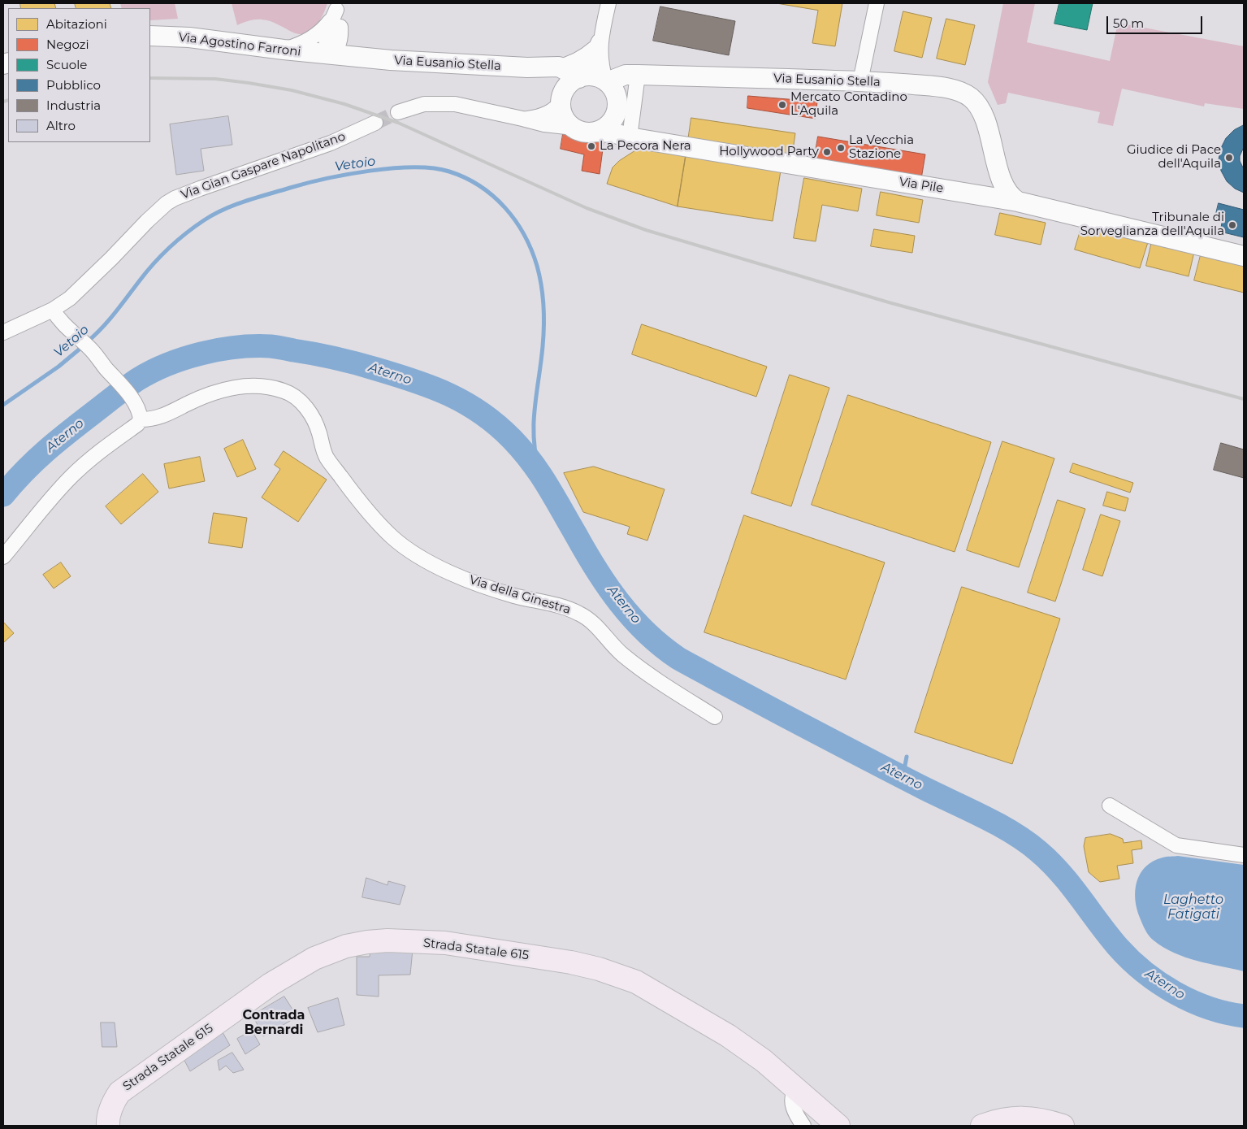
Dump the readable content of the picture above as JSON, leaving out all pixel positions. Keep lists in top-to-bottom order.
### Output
{
  "streets": {
    "main road": ["Strada Statale 615"],
    "street": [
      "Via Agostino Farroni",
      "Via Eusanio Stella",
      "Via Gian Gaspare Napolitano",
      "Via Pile",
      "Via della Ginestra"
    ]
  },
  "crossings": [
    ["Via Agostino Farroni", "Via Eusanio Stella"],
    ["Via Eusanio Stella", "Via Pile"]
  ],
  "districts": ["Contrada Bernardi"],
  "water": ["Vetoio", "Aterno", "Laghetto Fatigati"],
  "places": [
    "Mercato Contadino L'Aquila",
    "La Pecora Nera",
    "La Vecchia Stazione",
    "Hollywood Party",
    "Giudice di Pace dell'Aquila",
    "Tribunale di Sorveglianza dell'Aquila"
  ],
  "legend": [
    "Abitazioni",
    "Negozi",
    "Scuole",
    "Pubblico",
    "Industria",
    "Altro"
  ],
  "scale_bar": "50 m"
}
